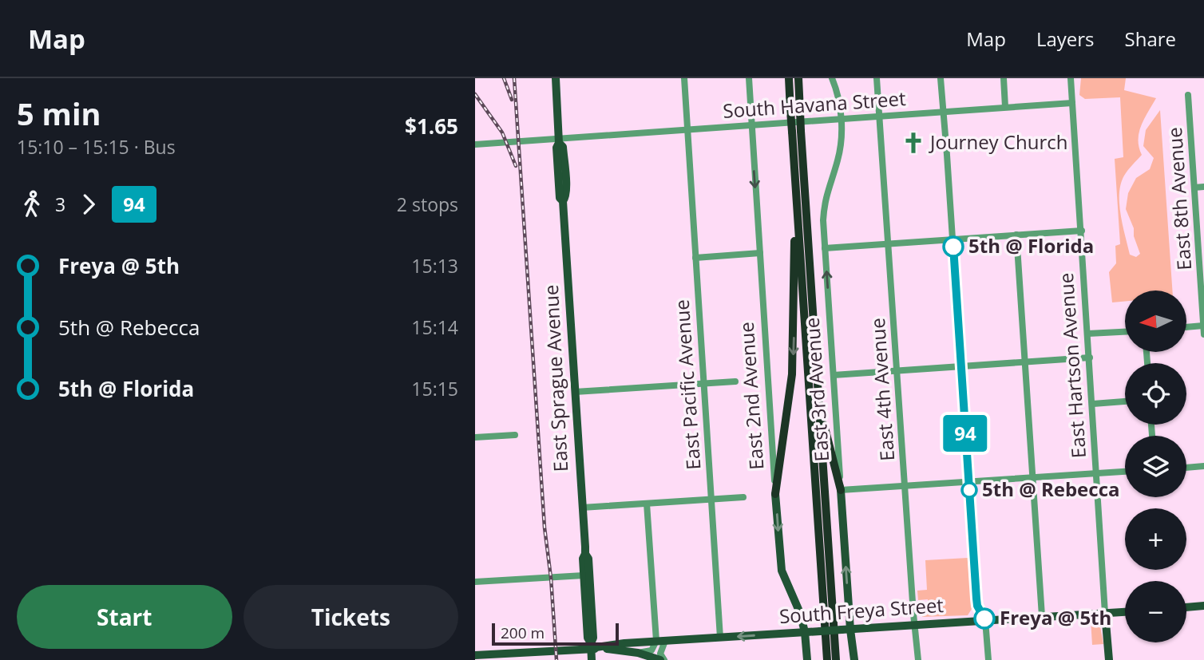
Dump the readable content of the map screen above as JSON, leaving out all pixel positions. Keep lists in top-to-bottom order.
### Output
{
  "streets": {
    "main road": [
      "East Hartson Avenue",
      "East Sprague Avenue",
      "East 3rd Avenue",
      "East 2nd Avenue",
      "South Freya Street"
    ],
    "street": [
      "South Havana Street",
      "East 8th Avenue",
      "East Pacific Avenue",
      "East 4th Avenue"
    ]
  },
  "crossings": [
    ["South Havana Street", "East Hartson Avenue"],
    ["South Havana Street", "East Sprague Avenue"],
    ["South Havana Street", "East Pacific Avenue"],
    ["South Havana Street", "East 3rd Avenue"],
    ["South Havana Street", "East 4th Avenue"],
    ["South Havana Street", "East 2nd Avenue"],
    ["East Hartson Avenue", "South Freya Street"],
    ["East Sprague Avenue", "South Freya Street"],
    ["East Pacific Avenue", "South Freya Street"],
    ["East 3rd Avenue", "South Freya Street"],
    ["East 4th Avenue", "South Freya Street"],
    ["East 2nd Avenue", "South Freya Street"]
  ],
  "one_way": ["East 3rd Avenue", "East 2nd Avenue"],
  "places": {
    "church": ["Journey Church"],
    "other": ["5th @ Florida", "5th @ Rebecca", "Freya @ 5th"]
  },
  "lines": ["bus line 94"],
  "scale_bar": "200 m",
  "north": "left",
  "page": {
    "header": "Map",
    "nav": ["Map", "Layers", "Share"],
    "heading": ["5 min", "15:10 – 15:15 · Bus", "$1.65"],
    "on_map": "94",
    "legs": ["3", "94", "2 stops"],
    "list": [
      {
        "name": "Freya @ 5th",
        "value": "15:13"
      },
      {
        "name": "5th @ Rebecca",
        "value": "15:14"
      },
      {
        "name": "5th @ Florida",
        "value": "15:15"
      }
    ],
    "map_buttons": ["+", "−"],
    "buttons": ["Start", "Tickets"],
    "scale": "200 m"
  }
}
